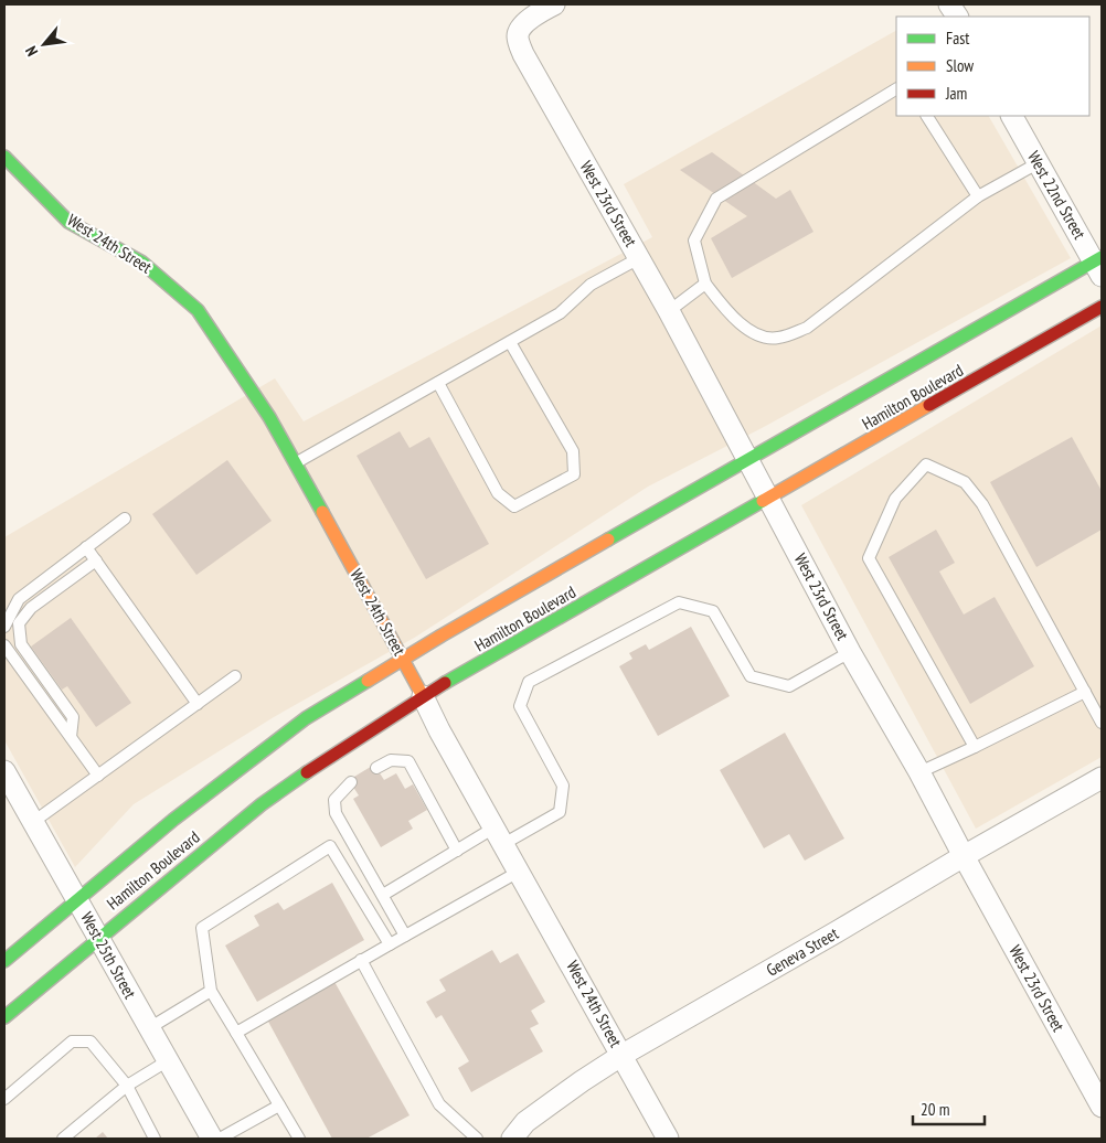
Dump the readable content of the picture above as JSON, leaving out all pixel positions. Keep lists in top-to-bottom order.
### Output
{
  "streets": {
    "main road": ["West 24th Street", "Hamilton Boulevard"],
    "street": [
      "West 22nd Street",
      "West 23rd Street",
      "Geneva Street",
      "West 25th Street"
    ]
  },
  "crossings": [
    ["West 22nd Street", "Hamilton Boulevard"],
    ["West 23rd Street", "Hamilton Boulevard"],
    ["West 23rd Street", "Geneva Street"],
    ["West 24th Street", "Hamilton Boulevard"],
    ["West 24th Street", "Geneva Street"],
    ["Hamilton Boulevard", "West 25th Street"]
  ],
  "legend": ["Fast", "Slow", "Jam"],
  "scale_bar": "20 m",
  "north": "bottom left"
}
